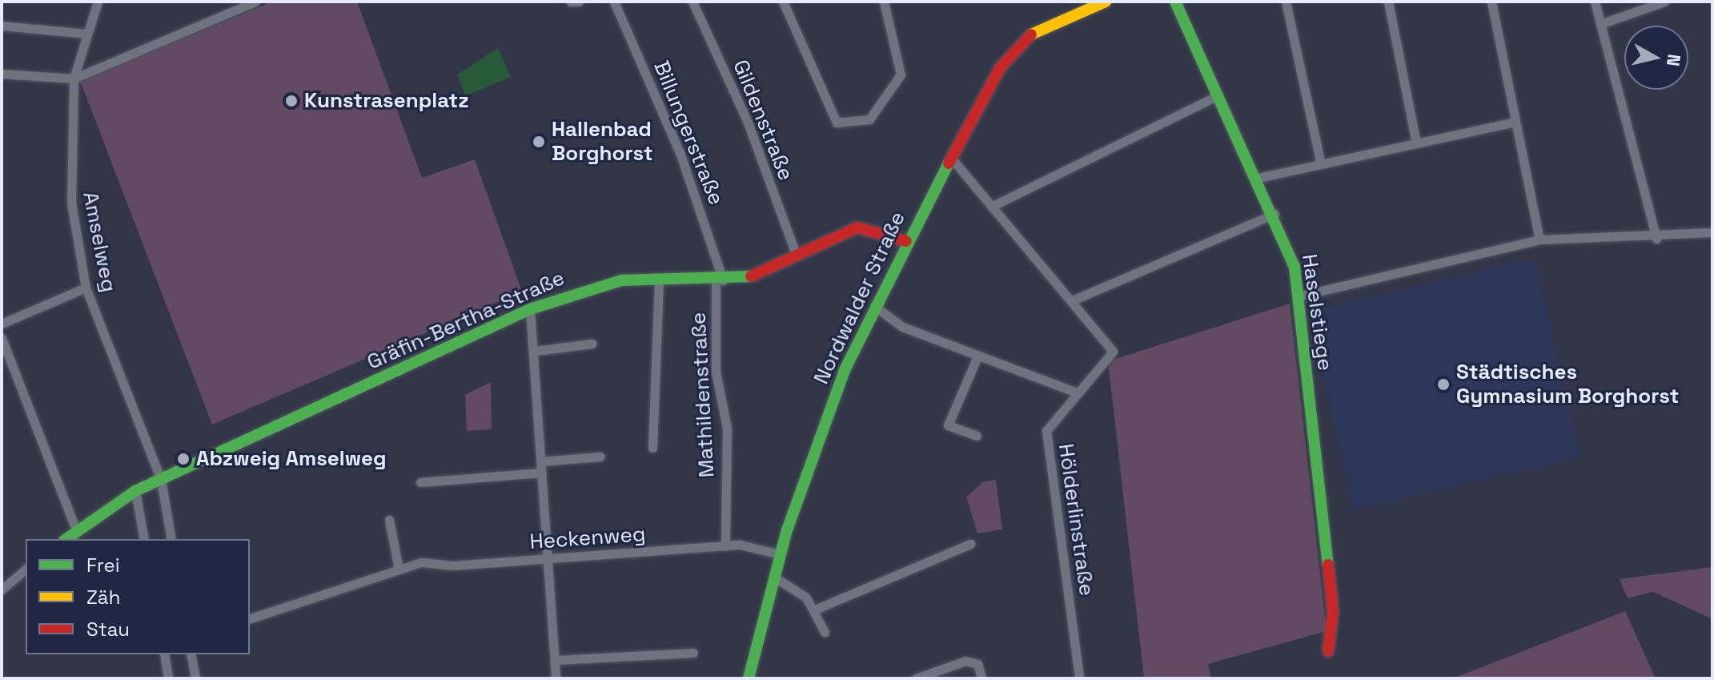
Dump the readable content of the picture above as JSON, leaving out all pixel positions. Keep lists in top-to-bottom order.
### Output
{
  "streets": {
    "street": [
      "Gildenstraße",
      "Billungerstraße",
      "Amselweg",
      "Nordwalder Straße",
      "Haselstiege",
      "Gräfin-Bertha-Straße",
      "Mathildenstraße",
      "Hölderlinstraße",
      "Heckenweg"
    ]
  },
  "crossings": [
    ["Gildenstraße", "Gräfin-Bertha-Straße"],
    ["Billungerstraße", "Gräfin-Bertha-Straße"],
    ["Billungerstraße", "Mathildenstraße"],
    ["Amselweg", "Gräfin-Bertha-Straße"],
    ["Nordwalder Straße", "Gräfin-Bertha-Straße"],
    ["Nordwalder Straße", "Heckenweg"],
    ["Gräfin-Bertha-Straße", "Mathildenstraße"],
    ["Mathildenstraße", "Heckenweg"]
  ],
  "places": [
    "Kunstrasenplatz",
    "Hallenbad Borghorst",
    "Städtisches Gymnasium Borghorst",
    "Abzweig Amselweg"
  ],
  "legend": ["Frei", "Zäh", "Stau"],
  "north": "right"
}
